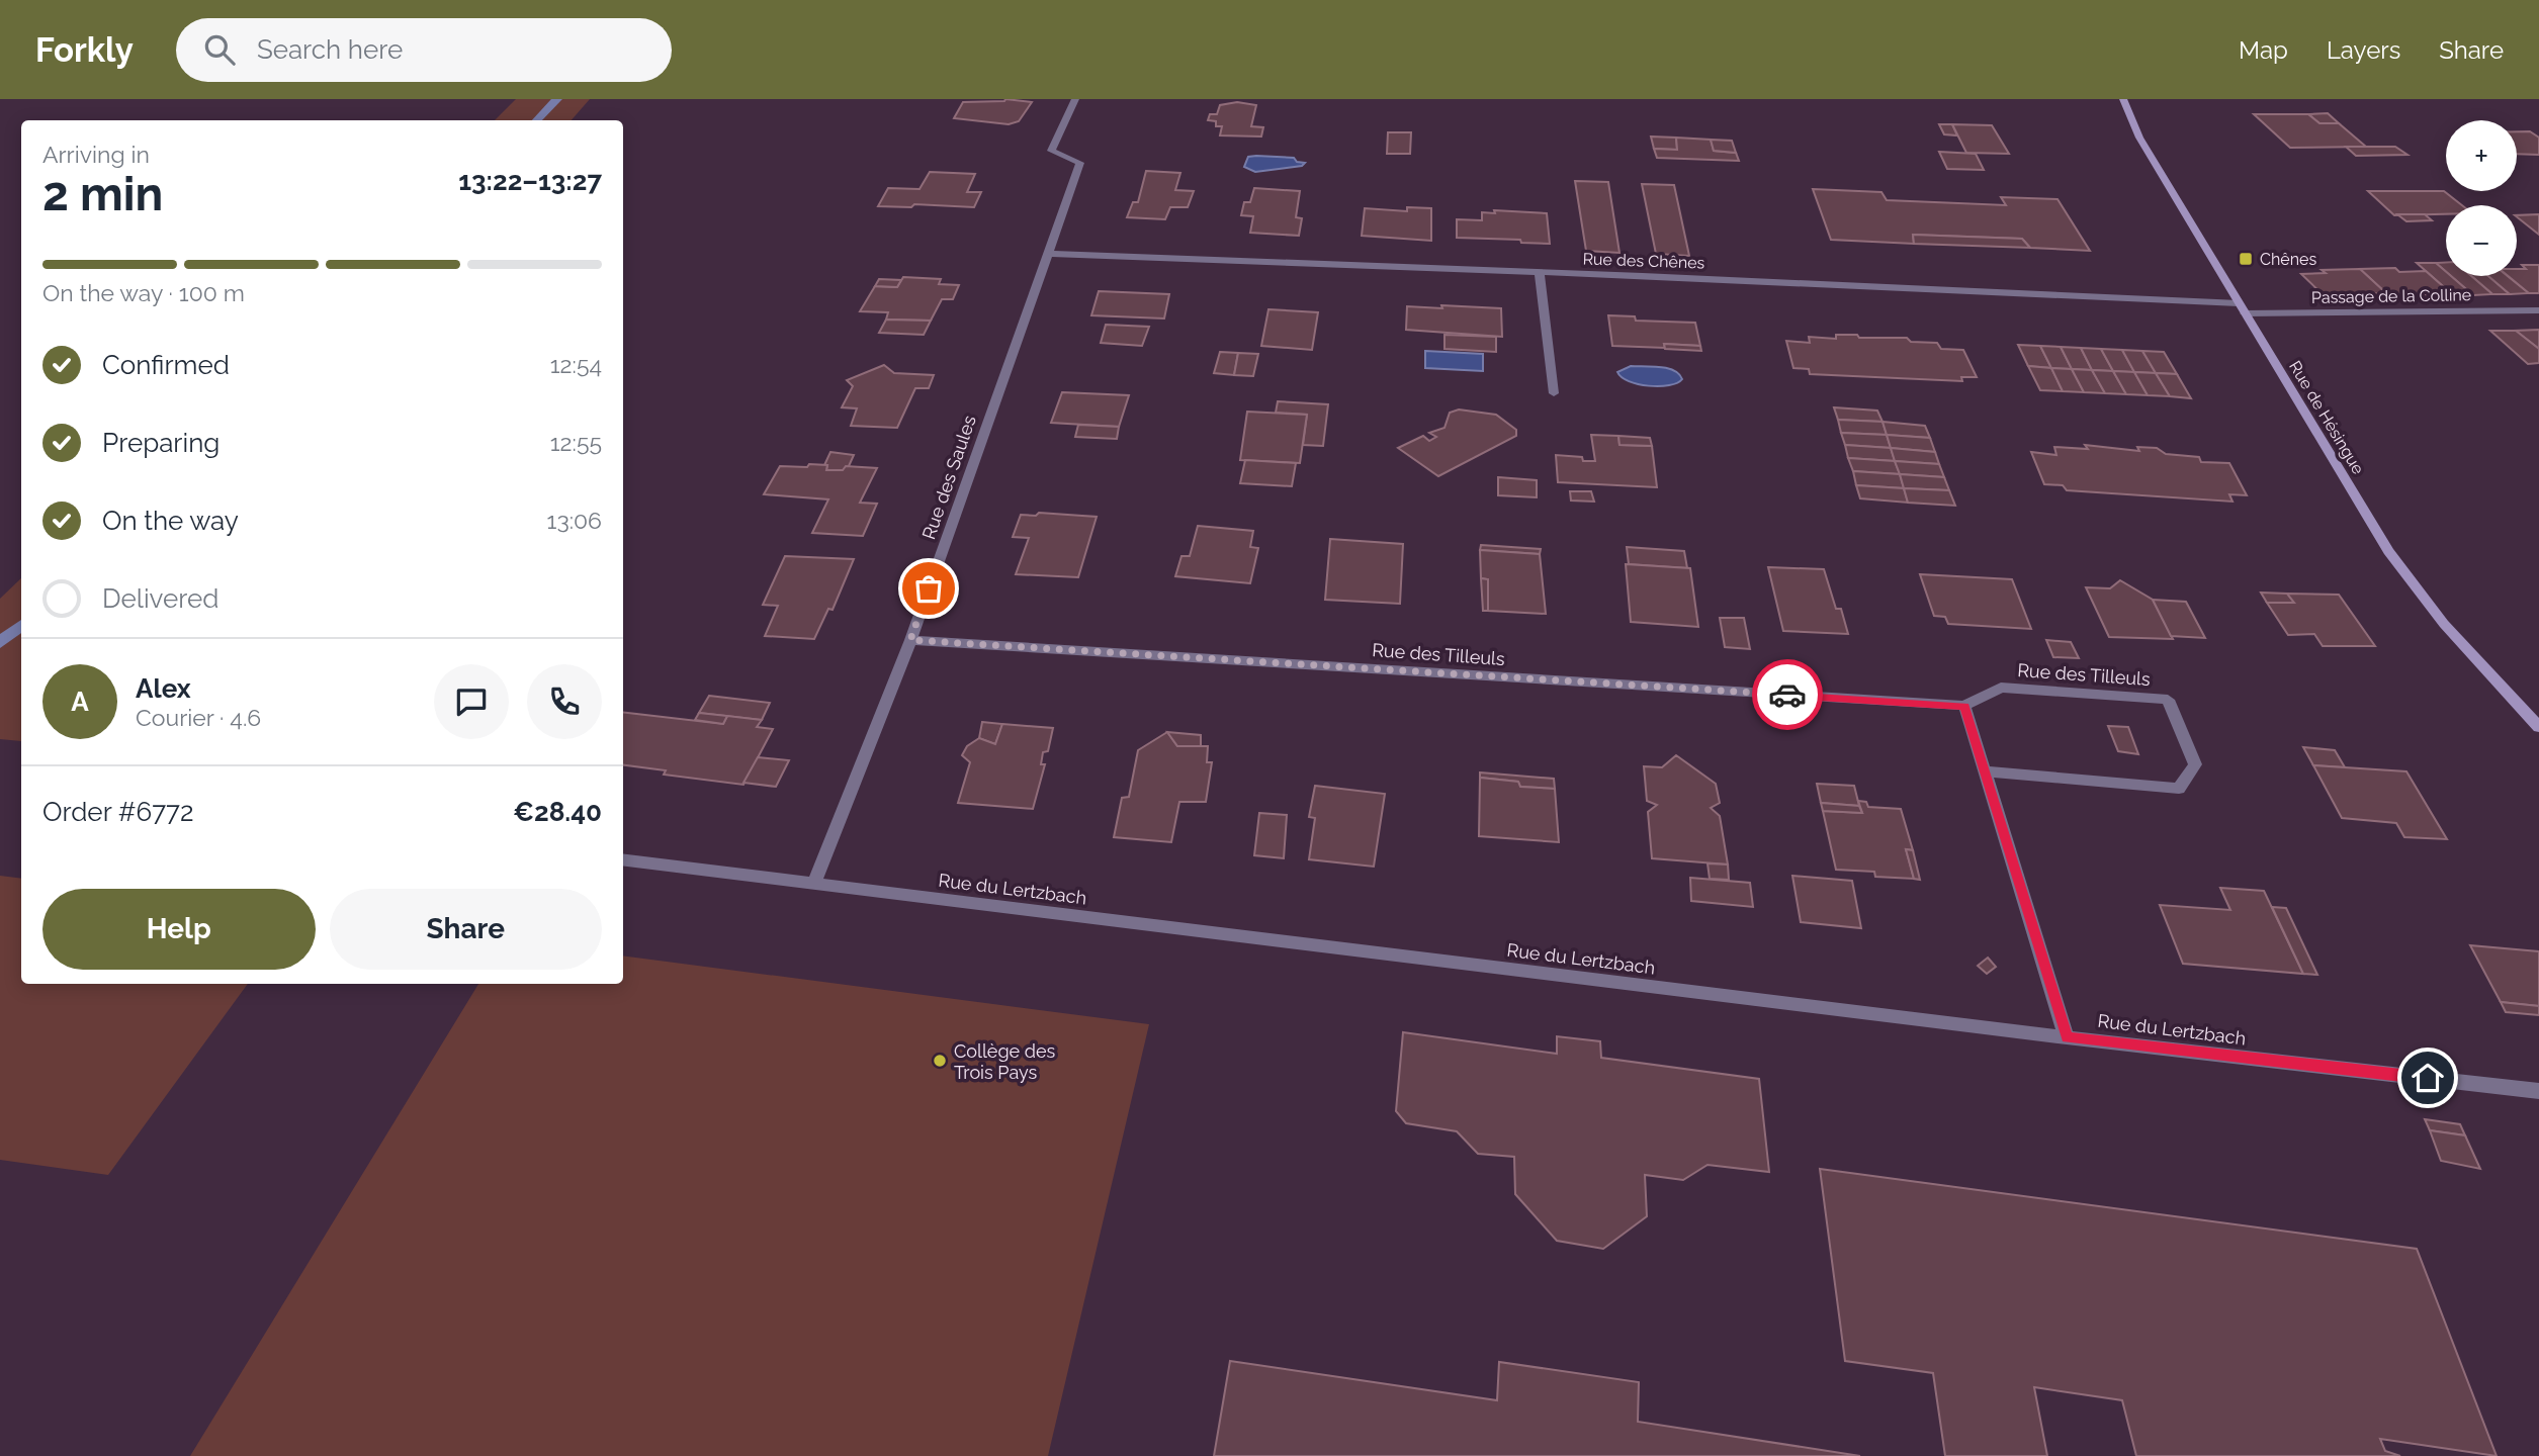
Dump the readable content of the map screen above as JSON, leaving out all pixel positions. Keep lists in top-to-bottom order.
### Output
{
  "streets": {
    "main road": ["Rue de Hésingue"],
    "street": [
      "Rue des Chênes",
      "Passage de la Colline",
      "Rue des Saules",
      "Rue des Tilleuls",
      "Rue du Lertzbach"
    ]
  },
  "crossings": [
    ["Rue des Chênes", "Passage de la Colline"],
    ["Rue des Chênes", "Rue de Hésingue"],
    ["Rue des Chênes", "Rue des Saules"],
    ["Passage de la Colline", "Rue de Hésingue"],
    ["Rue des Saules", "Rue des Tilleuls"],
    ["Rue des Saules", "Rue du Lertzbach"]
  ],
  "places": {
    "transit": ["Chênes"],
    "other": ["Collège des Trois Pays"]
  },
  "page": {
    "header": "Forkly",
    "search": "Search here",
    "nav": ["Map", "Layers", "Share"],
    "map_buttons": ["+", "−"],
    "heading": ["2 min", "Arriving in", "13:22–13:27"],
    "panel": [
      "Alex",
      "Courier · 4.6",
      "Order #6772",
      "€28.40"
    ],
    "bar": "On the way · 100 m",
    "list": [
      ["Confirmed", "12:54"],
      ["Preparing", "12:55"],
      ["On the way", "13:06"],
      "Delivered"
    ],
    "round": "A",
    "buttons": ["Help", "Share"]
  }
}
